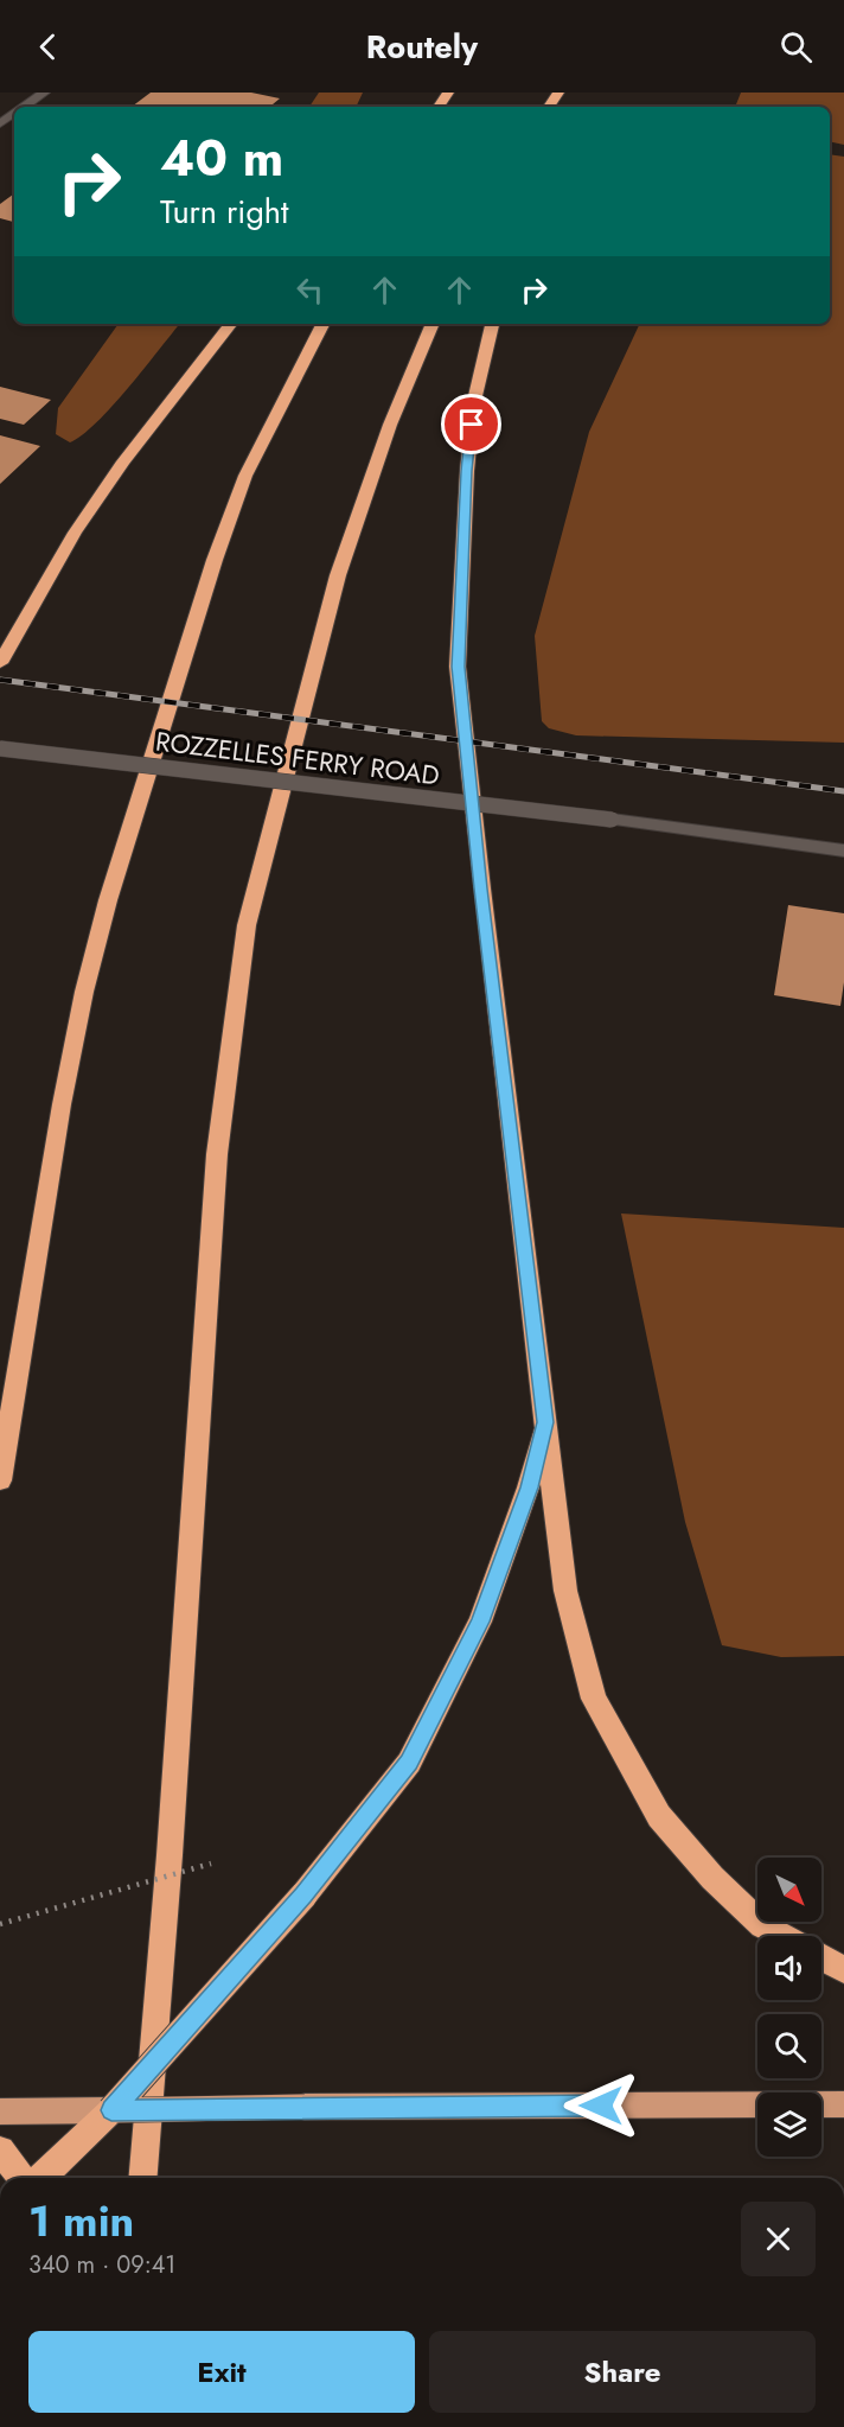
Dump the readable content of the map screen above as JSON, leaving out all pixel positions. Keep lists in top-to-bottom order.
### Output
{
  "streets": {
    "street": ["ROZZELLES FERRY ROAD"]
  },
  "north": "bottom right",
  "page": {
    "header": "Routely",
    "turn": ["40 m", "Turn right"],
    "heading": ["1 min", "340 m · 09:41"],
    "buttons": ["Exit", "Share"]
  }
}
